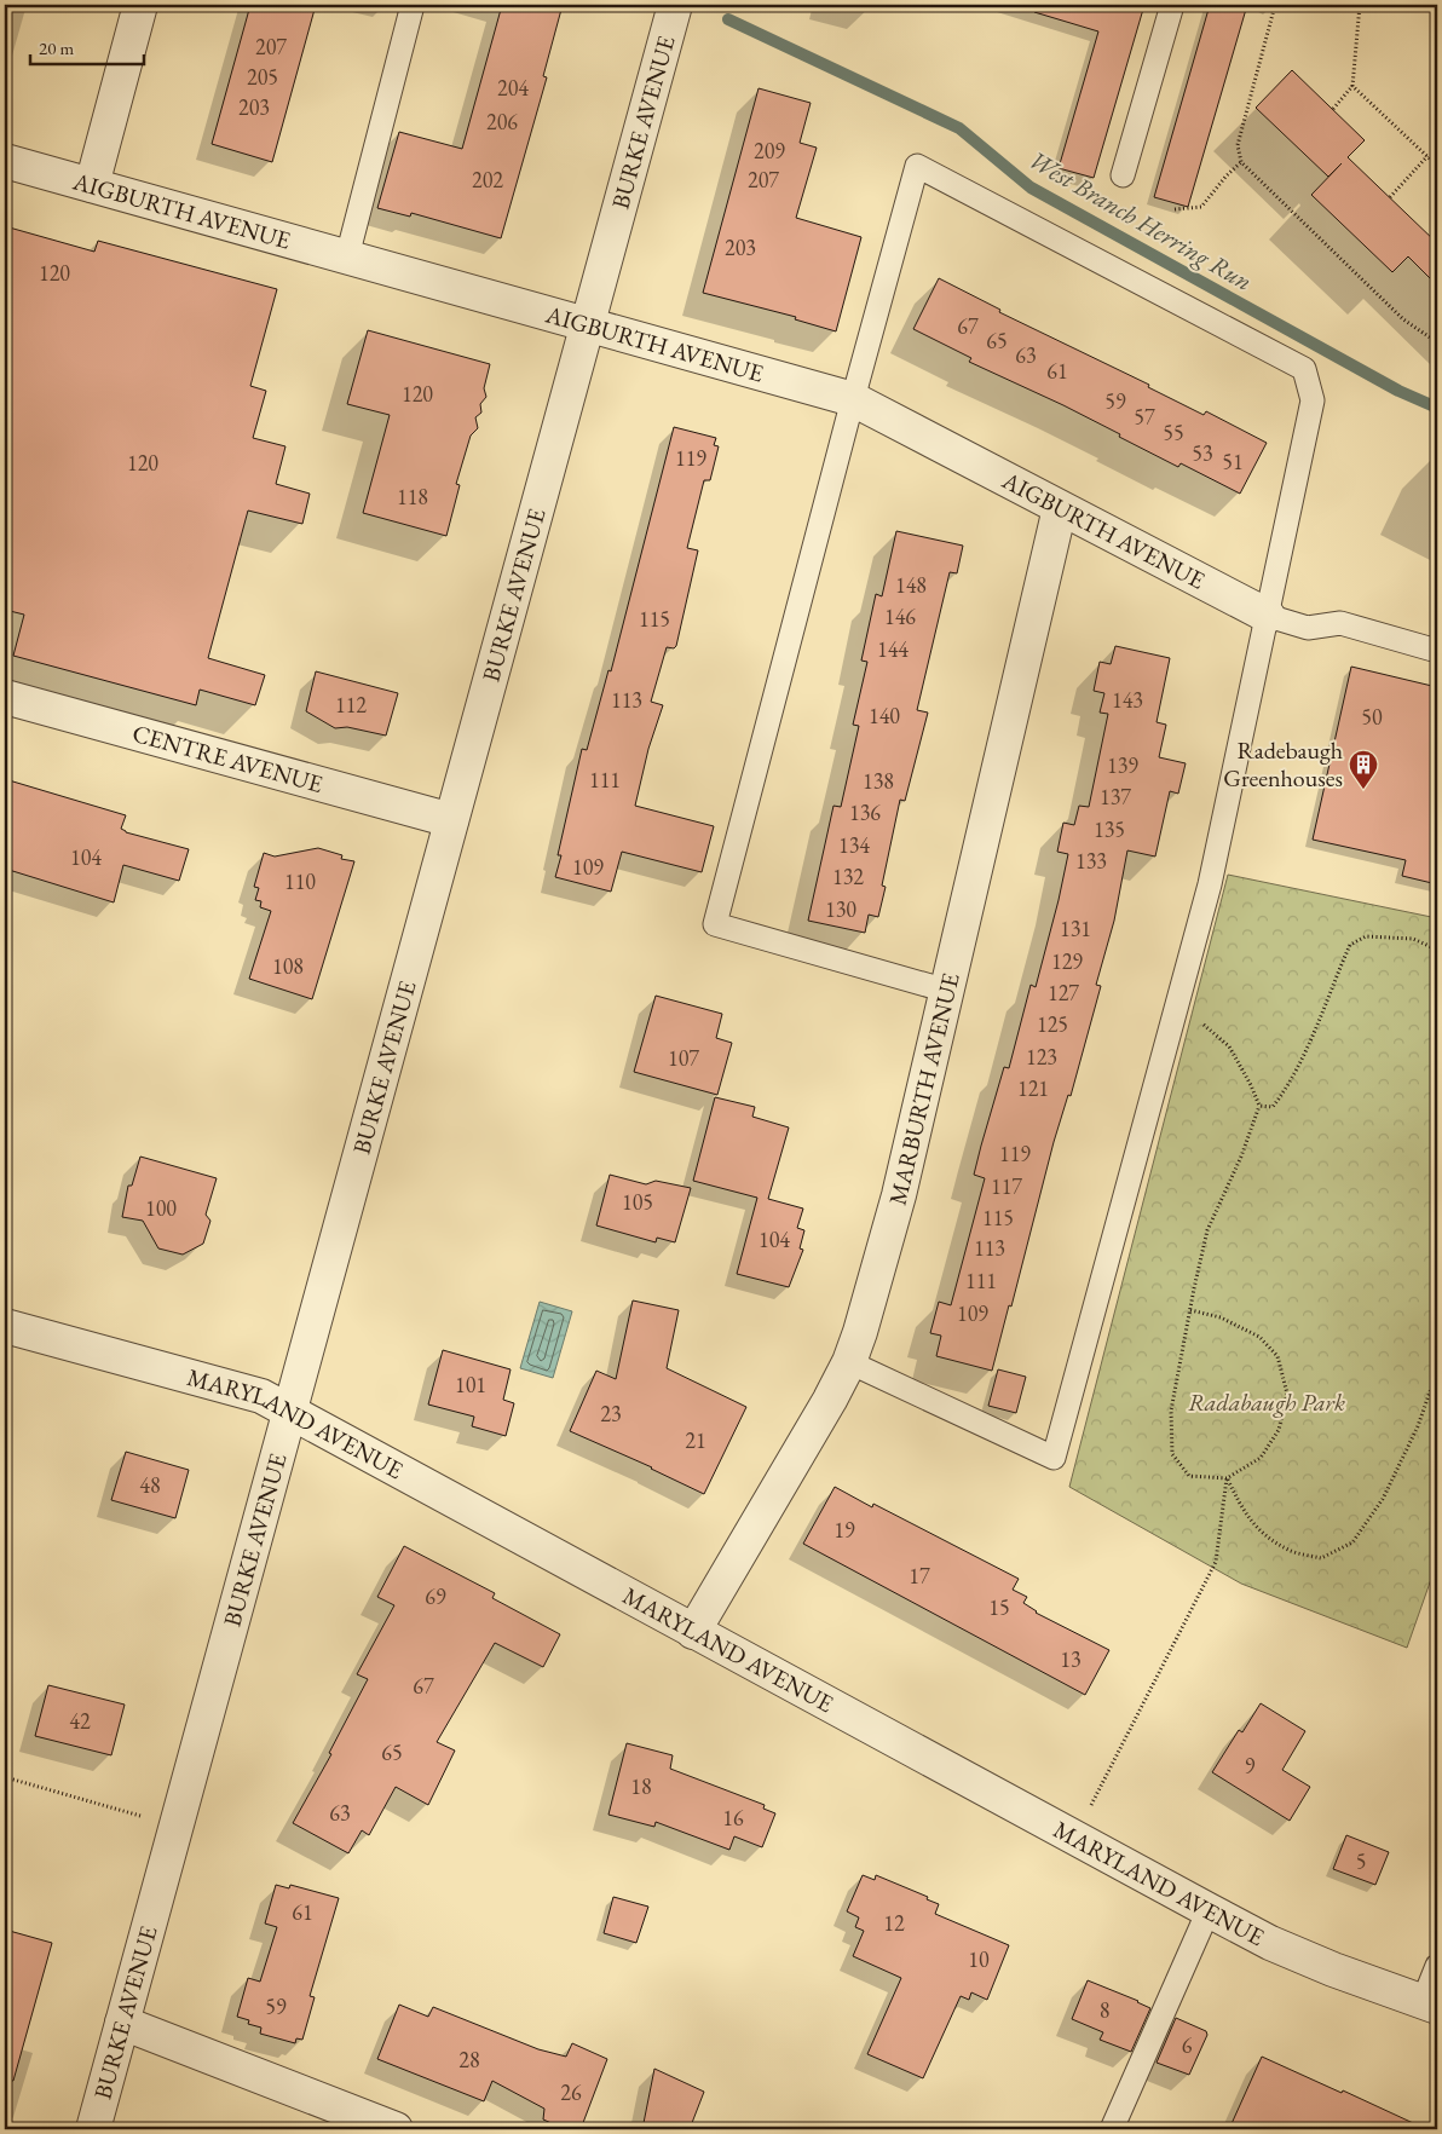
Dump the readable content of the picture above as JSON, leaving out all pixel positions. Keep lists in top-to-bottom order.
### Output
{
  "streets": {
    "street": [
      "BURKE AVENUE",
      "AIGBURTH AVENUE",
      "CENTRE AVENUE",
      "MARBURTH AVENUE",
      "MARYLAND AVENUE"
    ]
  },
  "crossings": [
    ["BURKE AVENUE", "AIGBURTH AVENUE"],
    ["BURKE AVENUE", "CENTRE AVENUE"],
    ["BURKE AVENUE", "MARYLAND AVENUE"],
    ["AIGBURTH AVENUE", "MARBURTH AVENUE"],
    ["MARBURTH AVENUE", "MARYLAND AVENUE"]
  ],
  "water": ["West Branch Herring Run"],
  "parks": ["Radabaugh Park"],
  "places": {
    "building": ["Radebaugh Greenhouses"]
  },
  "house_numbers": [
    "207",
    "205",
    "204",
    "203",
    "206",
    "209",
    "202",
    "207",
    "203",
    "120",
    "67",
    "65",
    "63",
    "61",
    "120",
    "59",
    "57",
    "55",
    "53",
    "119",
    "51",
    "120",
    "118",
    "148",
    "146",
    "115",
    "144",
    "113",
    "143",
    "112",
    "140",
    "50",
    "139",
    "111",
    "138",
    "137",
    "136",
    "135",
    "134",
    "104",
    "133",
    "109",
    "132",
    "110",
    "130",
    "131",
    "129",
    "108",
    "127",
    "125",
    "123",
    "107",
    "121",
    "119",
    "117",
    "105",
    "100",
    "115",
    "104",
    "113",
    "111",
    "109",
    "101",
    "23",
    "21",
    "48",
    "19",
    "17",
    "69",
    "15",
    "13",
    "67",
    "42",
    "65",
    "9",
    "18",
    "63",
    "16",
    "5",
    "61",
    "12",
    "10",
    "59",
    "8",
    "6",
    "28",
    "26"
  ],
  "scale_bar": "20 m"
}
